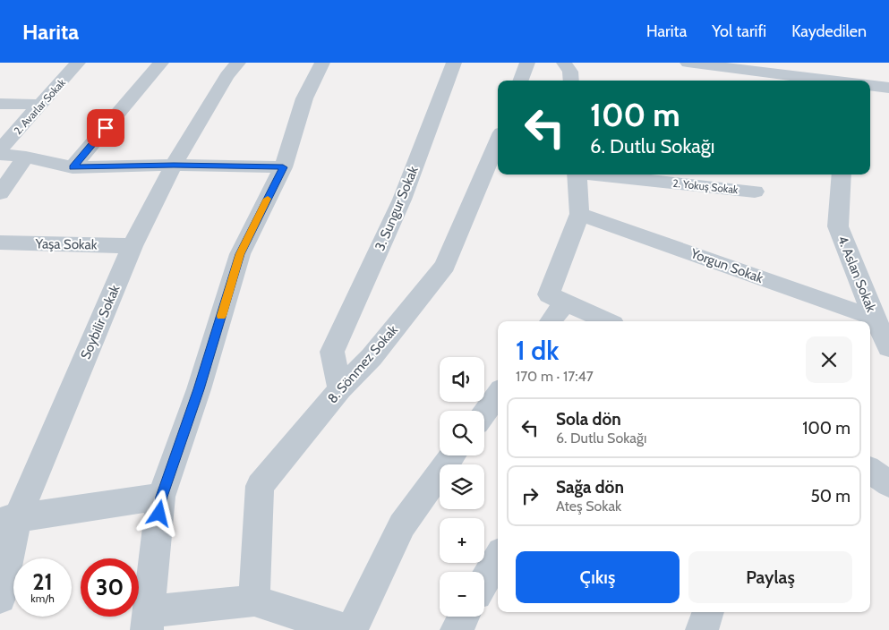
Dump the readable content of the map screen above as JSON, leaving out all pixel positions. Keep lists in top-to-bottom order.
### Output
{
  "streets": {
    "street": [
      "2. Avarlar Sokak",
      "2. Yokuş Sokak",
      "3. Sungur Sokak",
      "Yaşa Sokak",
      "Yorgun Sokak",
      "4. Aslan Sokak",
      "Soybilir Sokak",
      "8. Sönmez Sokak"
    ]
  },
  "crossings": [
    ["3. Sungur Sokak", "8. Sönmez Sokak"],
    ["Yaşa Sokak", "Soybilir Sokak"],
    ["Yorgun Sokak", "4. Aslan Sokak"]
  ],
  "page": {
    "header": "Harita",
    "nav": ["Harita", "Yol tarifi", "Kaydedilen"],
    "turn": ["100 m", "6. Dutlu Sokağı"],
    "heading": ["1 dk", "170 m · 17:47"],
    "map_buttons": ["+", "−"],
    "list": [
      {
        "name": "Sola dön",
        "note": "6. Dutlu Sokağı",
        "value": "100 m"
      },
      {
        "name": "Sağa dön",
        "note": "Ateş Sokak",
        "value": "50 m"
      }
    ],
    "buttons": ["Çıkış", "Paylaş"],
    "speed": "21 km/h",
    "limit": "30"
  }
}
